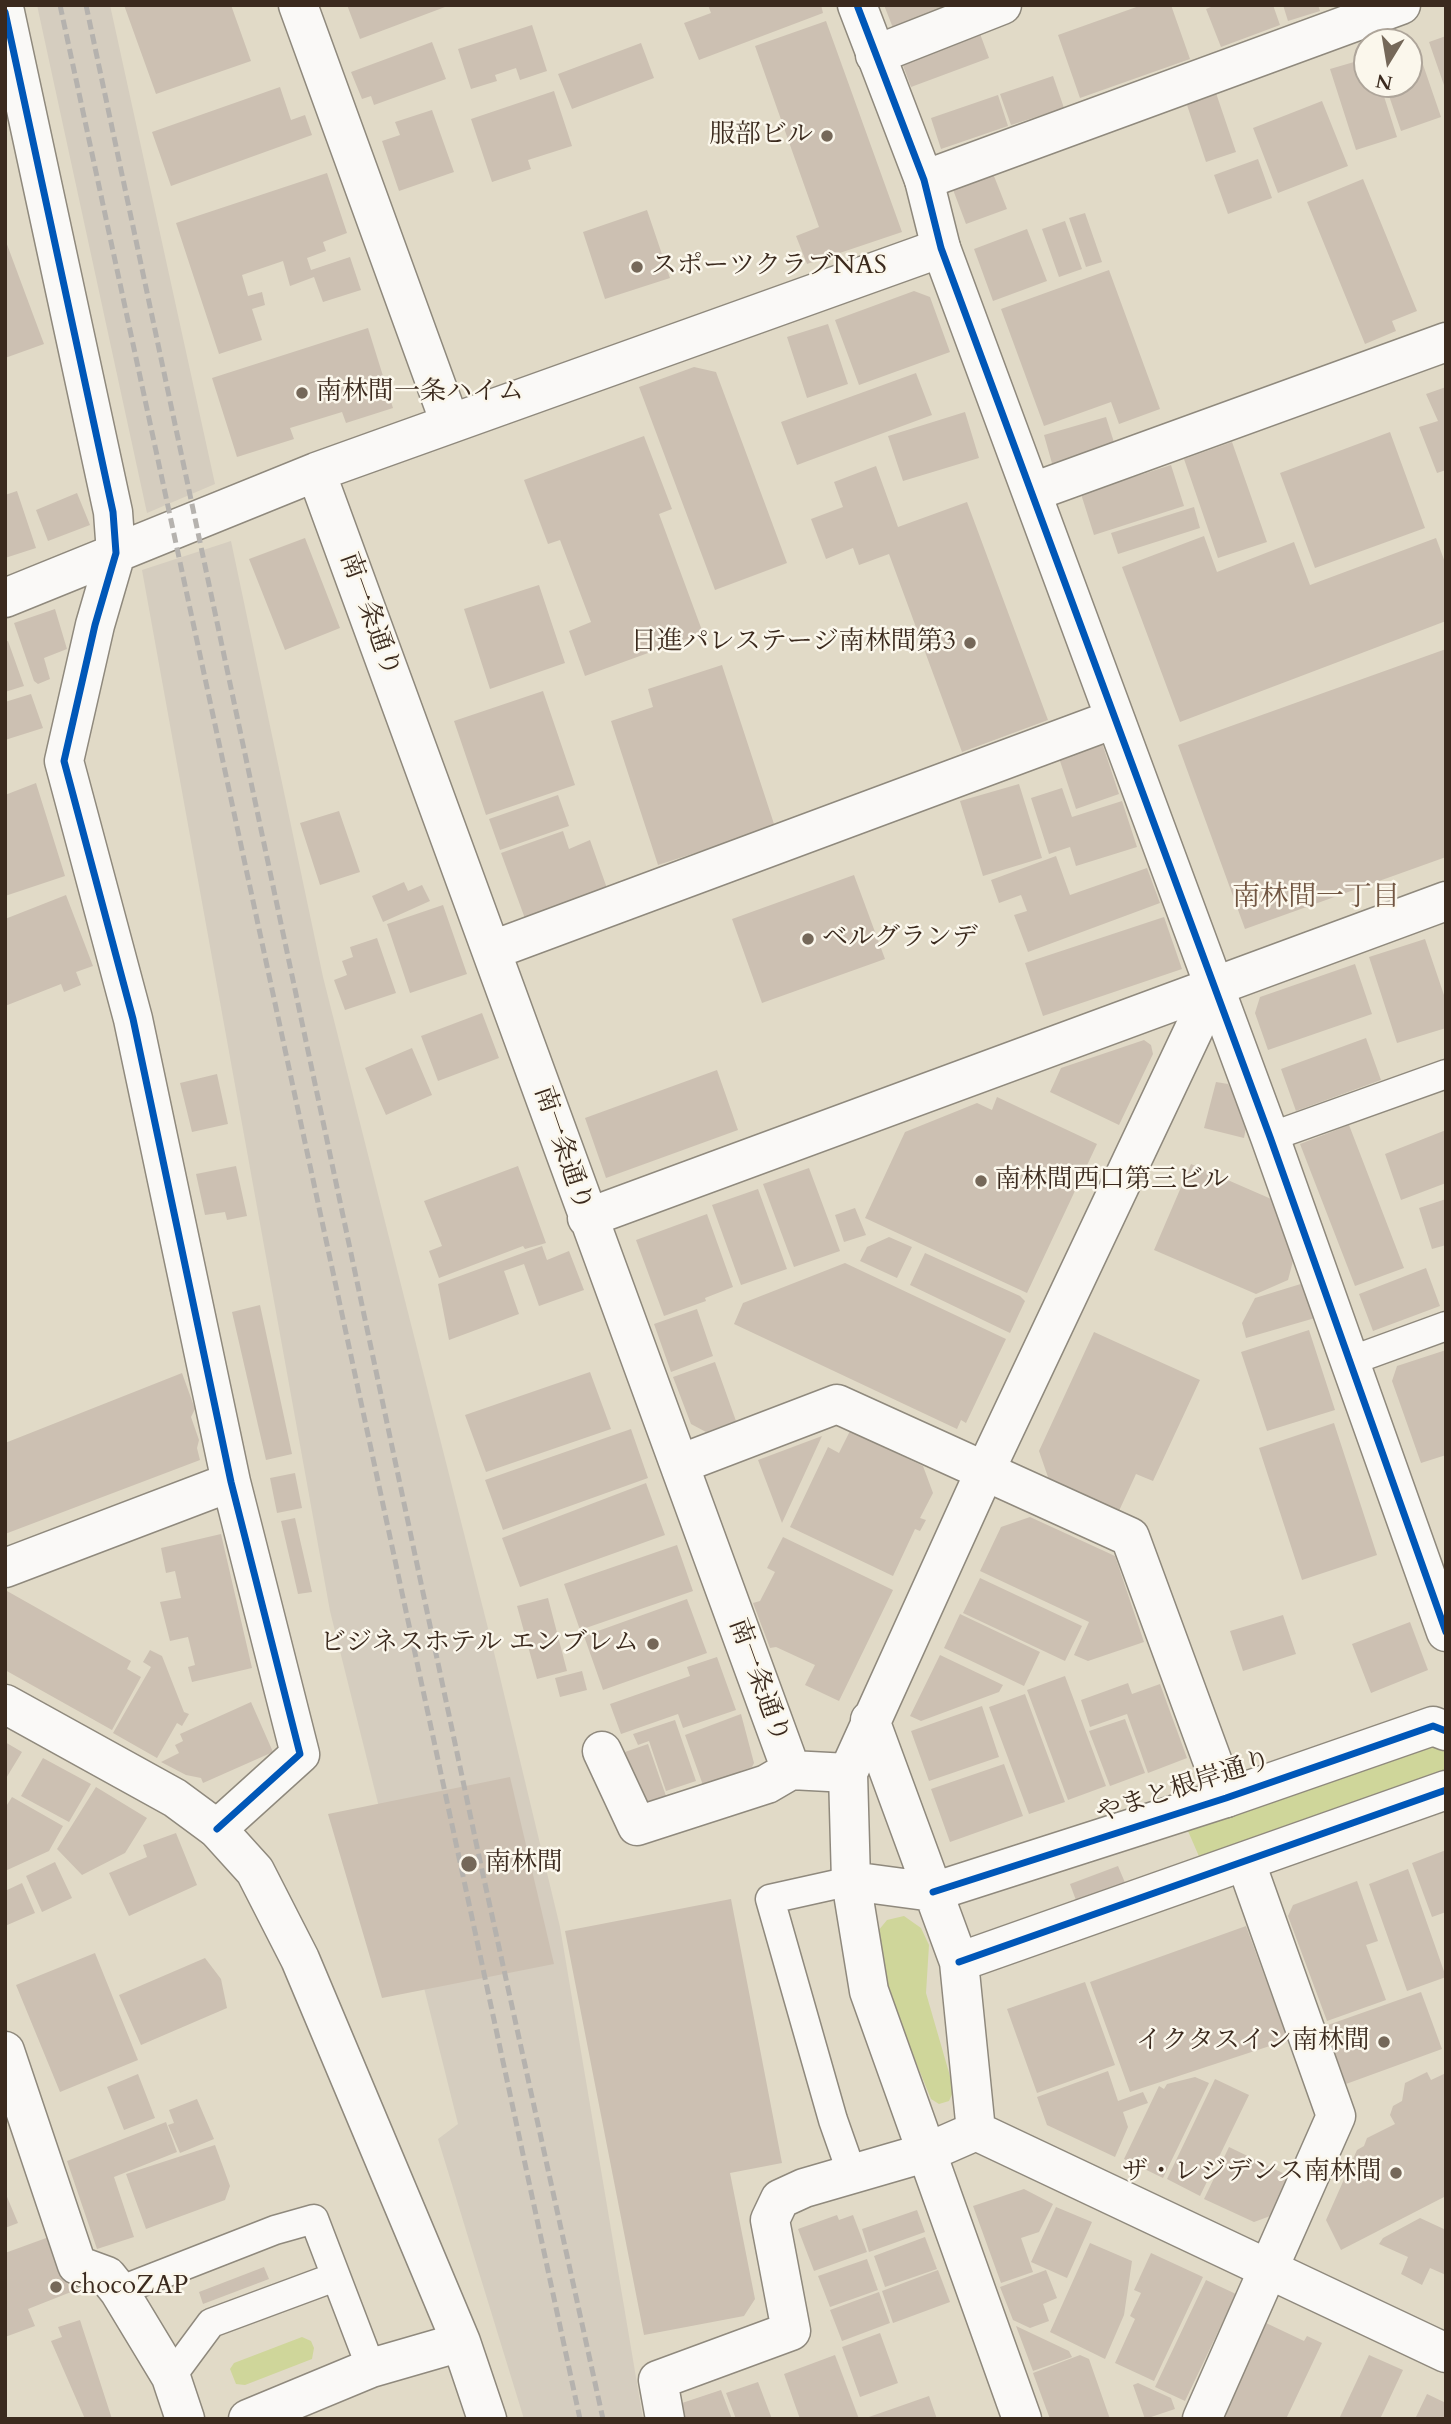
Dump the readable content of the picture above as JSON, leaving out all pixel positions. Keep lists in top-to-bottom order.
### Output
{
  "streets": {
    "street": ["南一条通り", "やまと根岸通り"]
  },
  "districts": ["南林間一丁目"],
  "places": [
    "服部ビル",
    "スポーツクラブNAS",
    "南林間一条ハイム",
    "日進パレステージ南林間第3",
    "ベルグランデ",
    "南林間西口第三ビル",
    "ビジネスホテル エンブレム",
    "南林間",
    "イクタスイン南林間",
    "ザ・レジデンス南林間",
    "chocoZAP"
  ],
  "north": "bottom"
}
